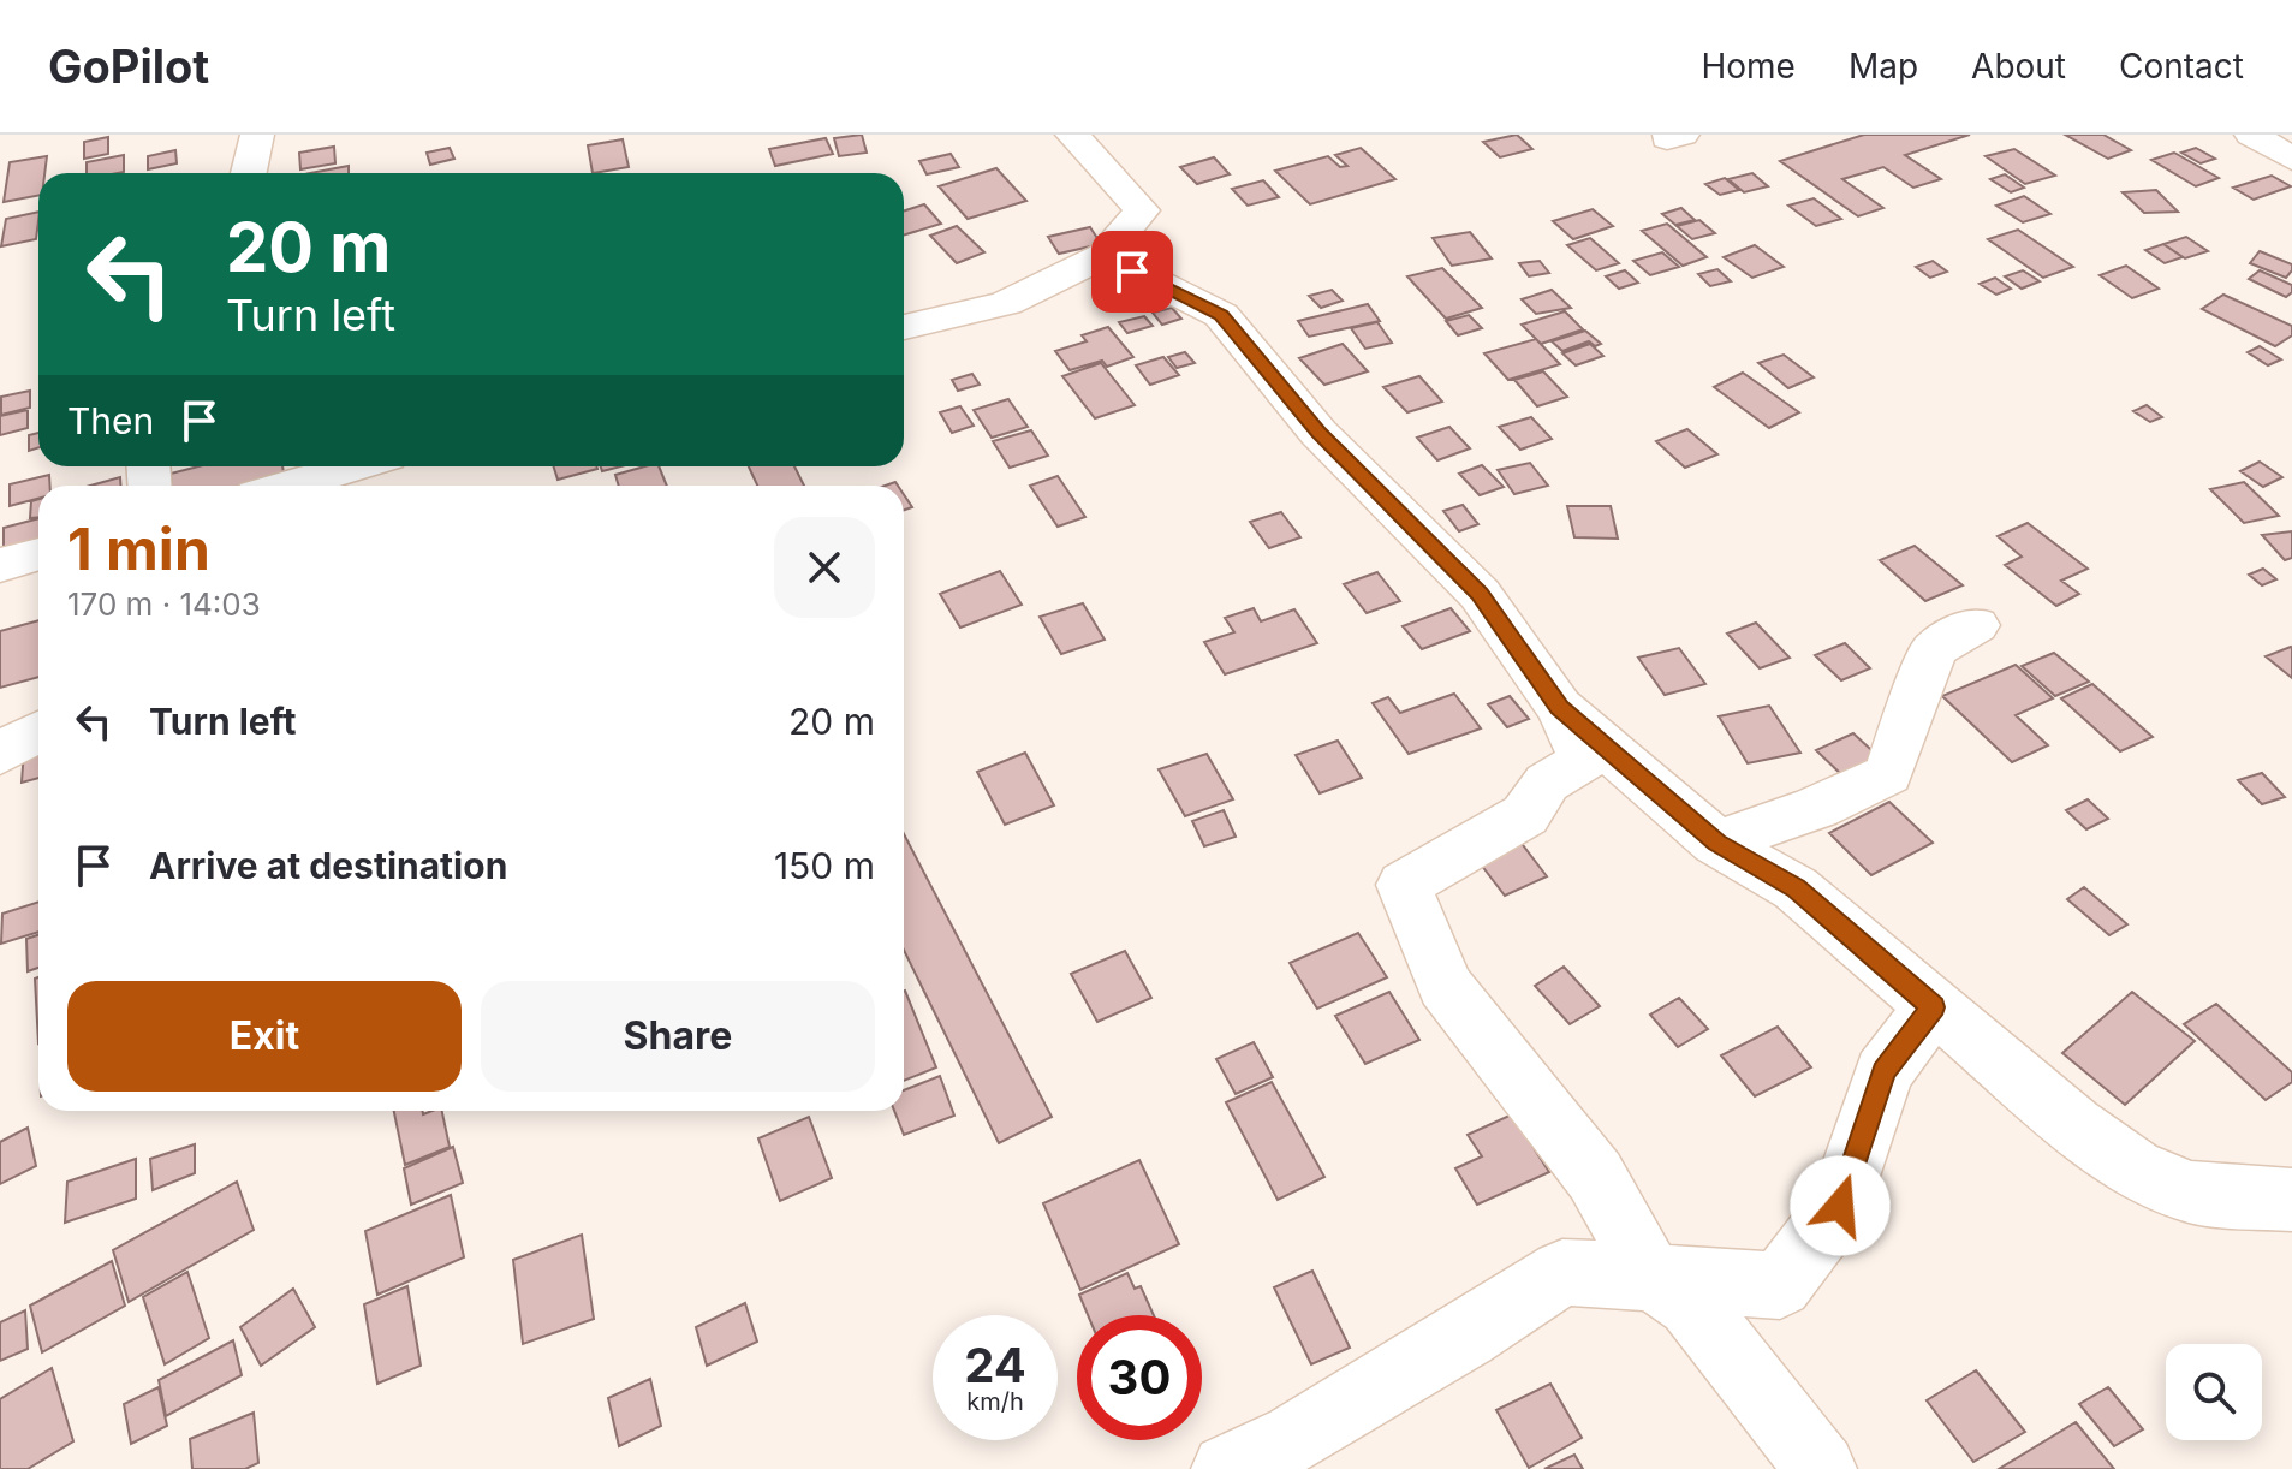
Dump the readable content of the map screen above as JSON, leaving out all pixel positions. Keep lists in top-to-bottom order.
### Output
{
  "page": {
    "header": "GoPilot",
    "nav": [
      "Home",
      "Map",
      "About",
      "Contact"
    ],
    "turn": ["20 m", "Turn left"],
    "then": "Then",
    "heading": ["1 min", "170 m · 14:03"],
    "list": [
      {
        "name": "Turn left",
        "value": "20 m"
      },
      {
        "name": "Arrive at destination",
        "value": "150 m"
      }
    ],
    "buttons": ["Exit", "Share"],
    "speed": "24 km/h",
    "limit": "30"
  }
}
